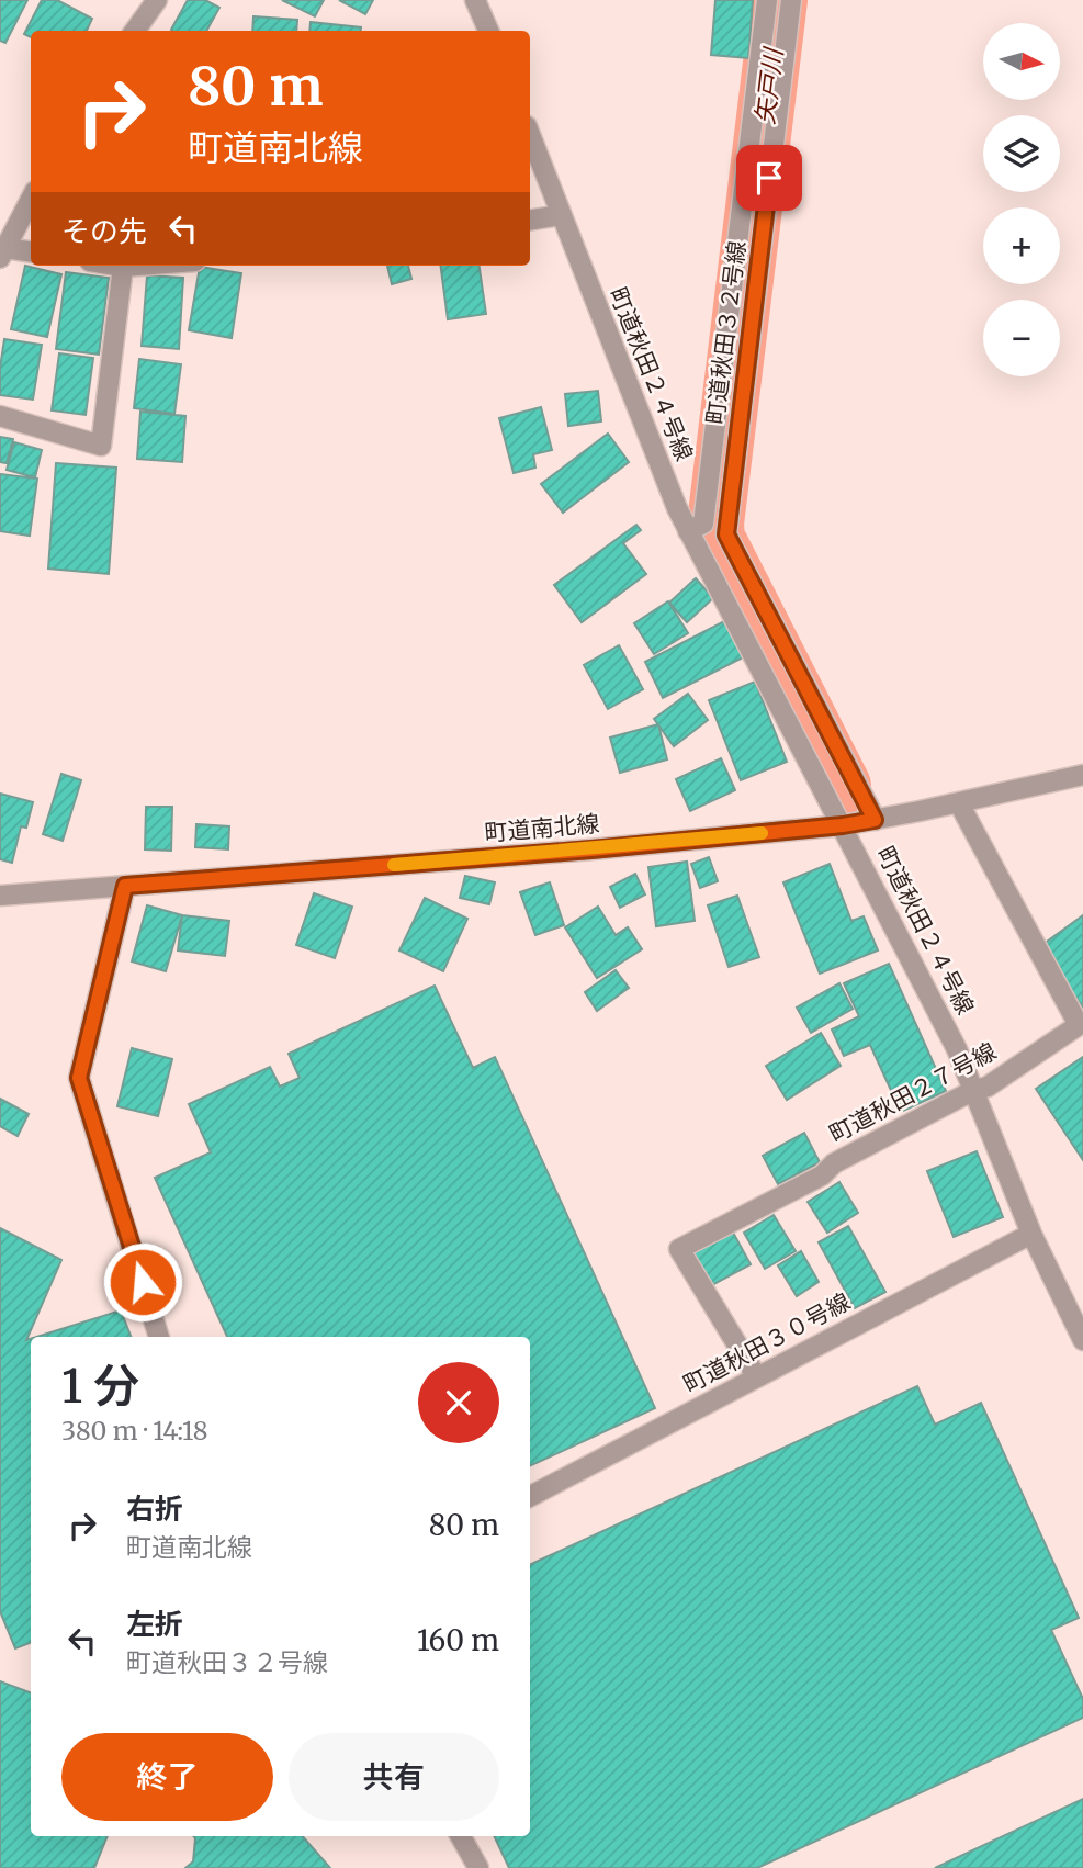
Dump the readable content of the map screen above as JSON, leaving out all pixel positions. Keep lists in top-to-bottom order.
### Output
{
  "streets": {
    "street": [
      "町道秋田３２号線",
      "町道秋田２４号線",
      "町道南北線",
      "町道秋田２７号線",
      "町道秋田３０号線"
    ]
  },
  "crossings": [
    ["町道秋田３２号線", "町道南北線"],
    ["町道秋田２４号線", "町道南北線"],
    ["町道秋田２４号線", "町道秋田２７号線"],
    ["町道秋田２４号線", "町道秋田３０号線"],
    ["町道南北線", "町道秋田２７号線"],
    ["町道秋田２７号線", "町道秋田３０号線"]
  ],
  "water": ["矢戸川"],
  "north": "right",
  "page": {
    "map_buttons": ["+", "−"],
    "turn": ["80 m", "町道南北線"],
    "then": "その先",
    "heading": ["1 分", "380 m · 14:18"],
    "list": [
      {
        "name": "右折",
        "note": "町道南北線",
        "value": "80 m"
      },
      {
        "name": "左折",
        "note": "町道秋田３２号線",
        "value": "160 m"
      }
    ],
    "buttons": ["終了", "共有"]
  }
}
